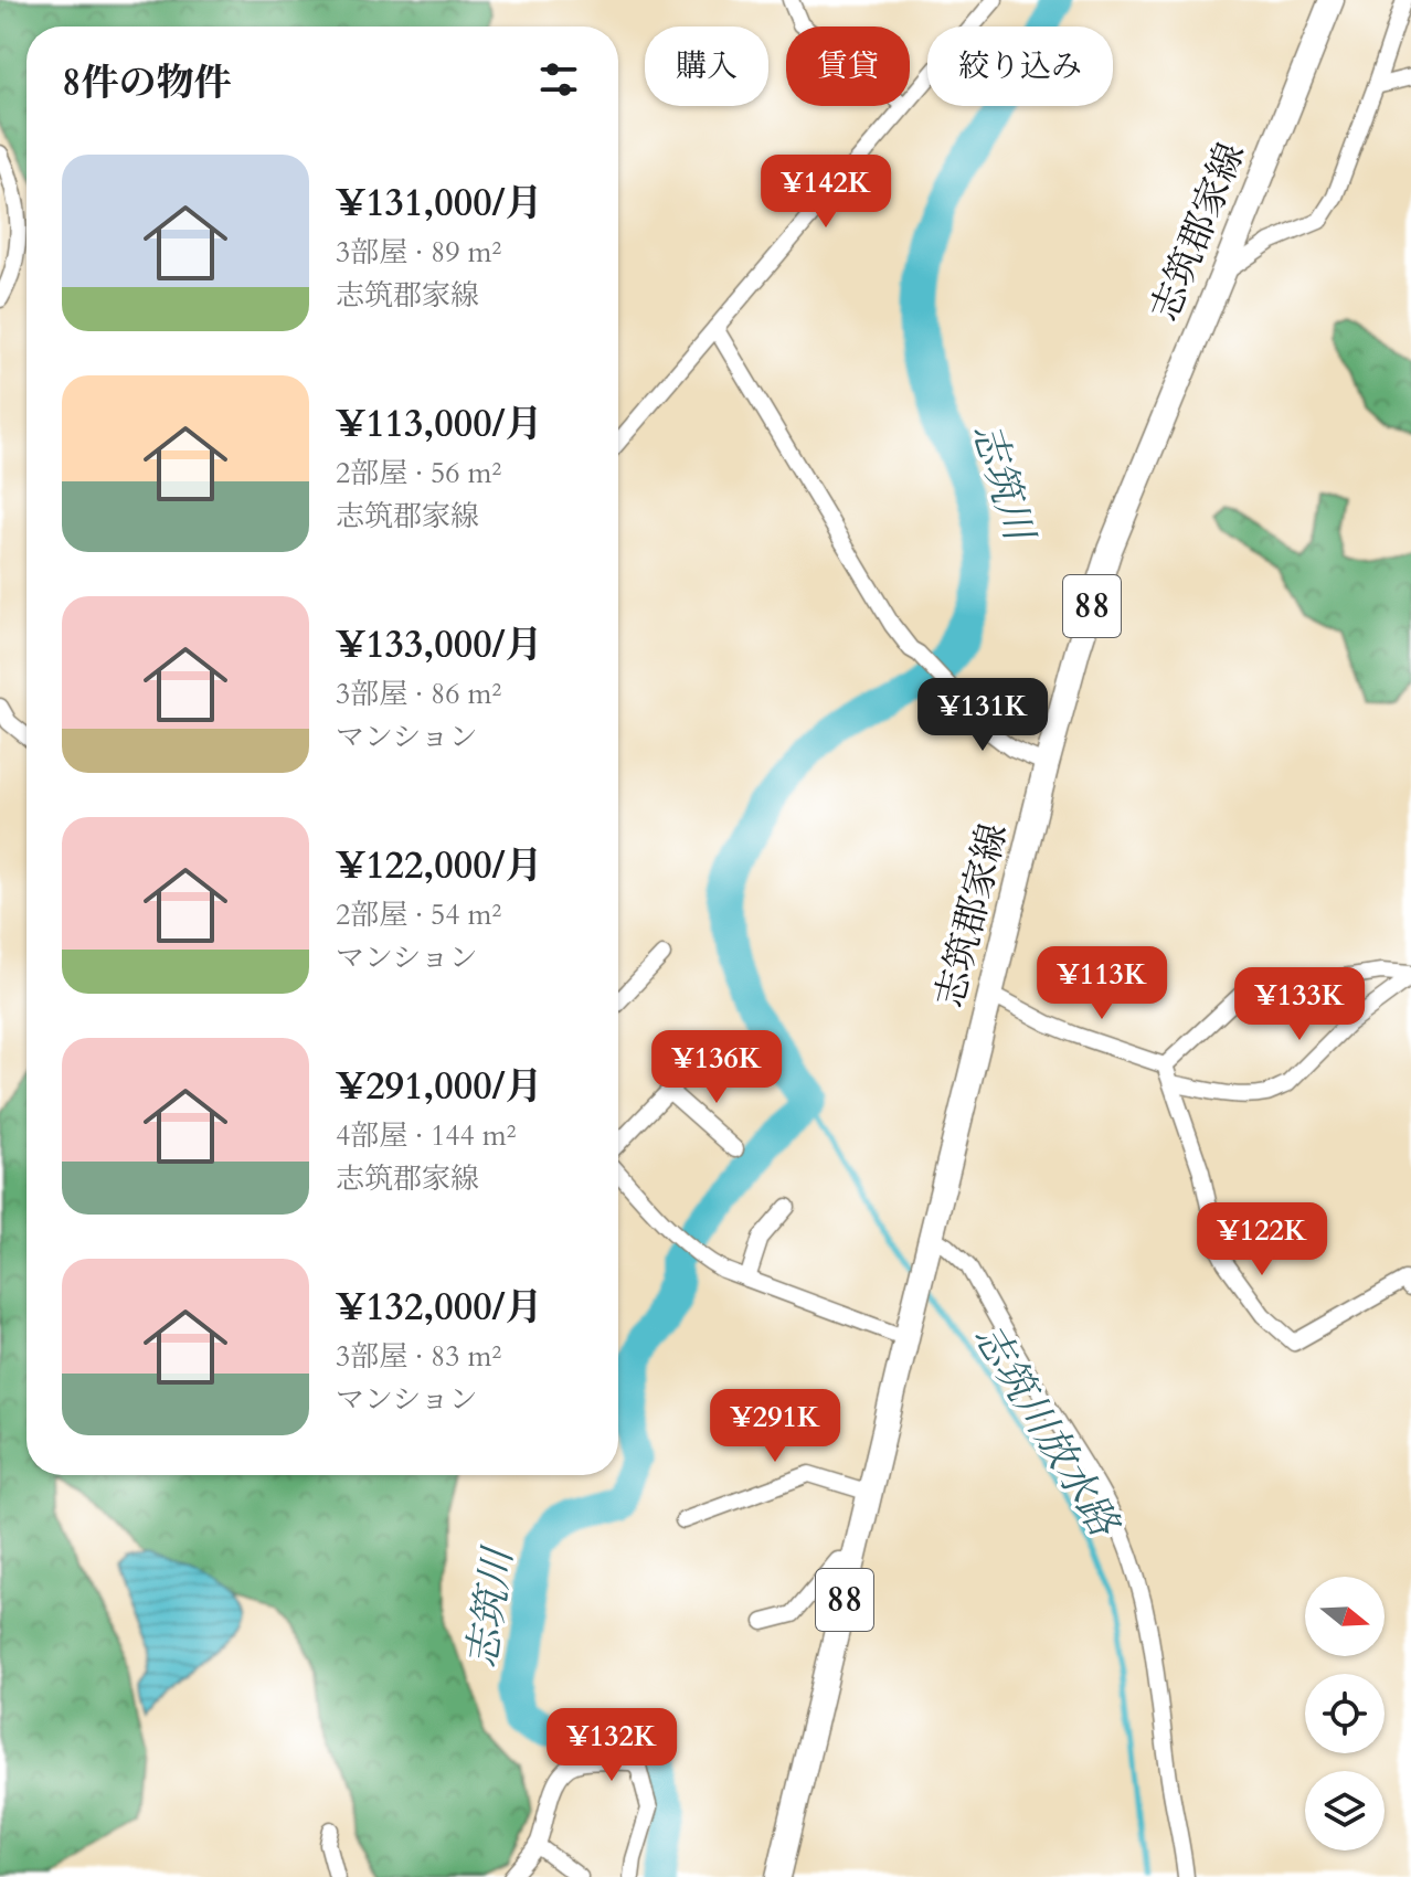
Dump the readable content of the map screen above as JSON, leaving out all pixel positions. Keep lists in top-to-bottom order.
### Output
{
  "streets": {
    "main road": ["志筑郡家線", "88"]
  },
  "water": ["志筑川", "志筑川放水路"],
  "north": "right",
  "page": {
    "chip": ["購入", "賃貸", "絞り込み"],
    "heading": "8件の物件",
    "list": [
      {
        "name": "¥131,000/月",
        "note": "3部屋 · 89 m² · 志筑郡家線"
      },
      {
        "name": "¥113,000/月",
        "note": "2部屋 · 56 m² · 志筑郡家線"
      },
      {
        "name": "¥133,000/月",
        "note": "3部屋 · 86 m² · マンション"
      },
      {
        "name": "¥122,000/月",
        "note": "2部屋 · 54 m² · マンション"
      },
      {
        "name": "¥291,000/月",
        "note": "4部屋 · 144 m² · 志筑郡家線"
      },
      {
        "name": "¥132,000/月",
        "note": "3部屋 · 83 m² · マンション"
      }
    ],
    "price": [
      "¥142K",
      "¥131K",
      "¥113K",
      "¥133K",
      "¥136K",
      "¥122K",
      "¥291K",
      "¥132K"
    ]
  }
}
